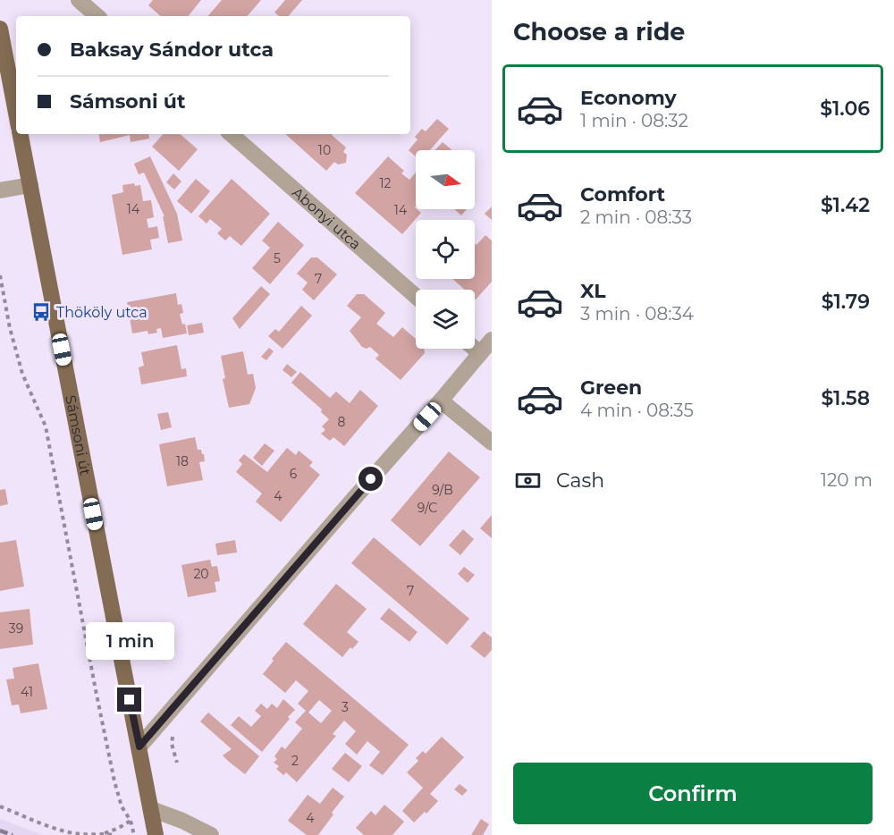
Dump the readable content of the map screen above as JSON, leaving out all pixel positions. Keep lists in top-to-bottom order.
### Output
{
  "streets": {
    "main road": ["Sámsoni út"],
    "street": ["Abonyi utca"]
  },
  "places": {
    "bus stop": ["Thököly utca"]
  },
  "house_numbers": [
    "10",
    "12",
    "14",
    "14",
    "5",
    "7",
    "8",
    "18",
    "6",
    "9/B",
    "4",
    "9/C",
    "20",
    "7",
    "39",
    "41",
    "3",
    "2",
    "4"
  ],
  "north": "right",
  "page": {
    "heading": "Choose a ride",
    "banner": ["Baksay Sándor utca", "Sámsoni út"],
    "list": [
      {
        "name": "Economy",
        "note": "1 min · 08:32",
        "value": "$1.06"
      },
      {
        "name": "Comfort",
        "note": "2 min · 08:33",
        "value": "$1.42"
      },
      {
        "name": "XL",
        "note": "3 min · 08:34",
        "value": "$1.79"
      },
      {
        "name": "Green",
        "note": "4 min · 08:35",
        "value": "$1.58"
      }
    ],
    "pay": ["Cash", "120 m"],
    "bubble": "1 min",
    "buttons": "Confirm"
  }
}
